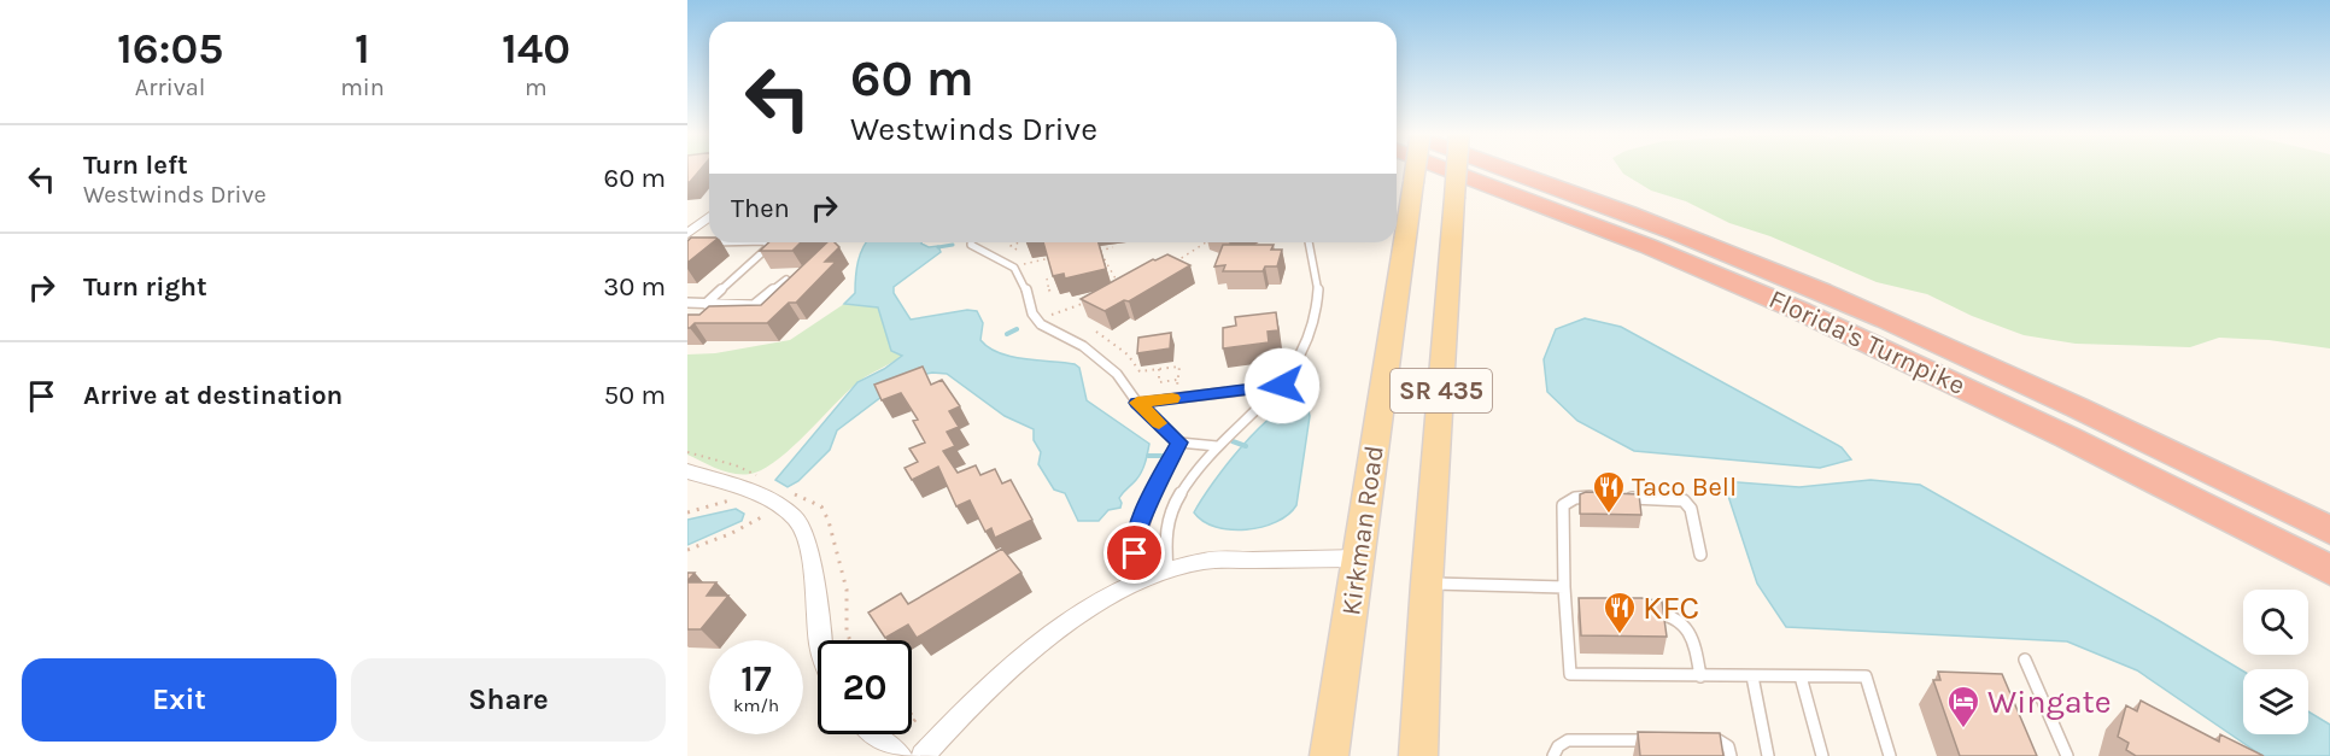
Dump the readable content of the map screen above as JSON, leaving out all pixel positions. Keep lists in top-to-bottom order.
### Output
{
  "streets": {
    "highway": ["Florida's Turnpike"],
    "main road": ["SR 435", "Kirkman Road"]
  },
  "places": {
    "restaurant": ["Taco Bell", "KFC"],
    "hotel": ["Wingate"]
  },
  "page": {
    "eta": [
      "16:05",
      "Arrival",
      "1",
      "min",
      "140",
      "m"
    ],
    "turn": ["60 m", "Westwinds Drive"],
    "list": [
      {
        "name": "Turn left",
        "note": "Westwinds Drive",
        "value": "60 m"
      },
      {
        "name": "Turn right",
        "value": "30 m"
      },
      {
        "name": "Arrive at destination",
        "value": "50 m"
      }
    ],
    "then": "Then",
    "speed": "17 km/h",
    "limit": "20",
    "buttons": ["Exit", "Share"]
  }
}
